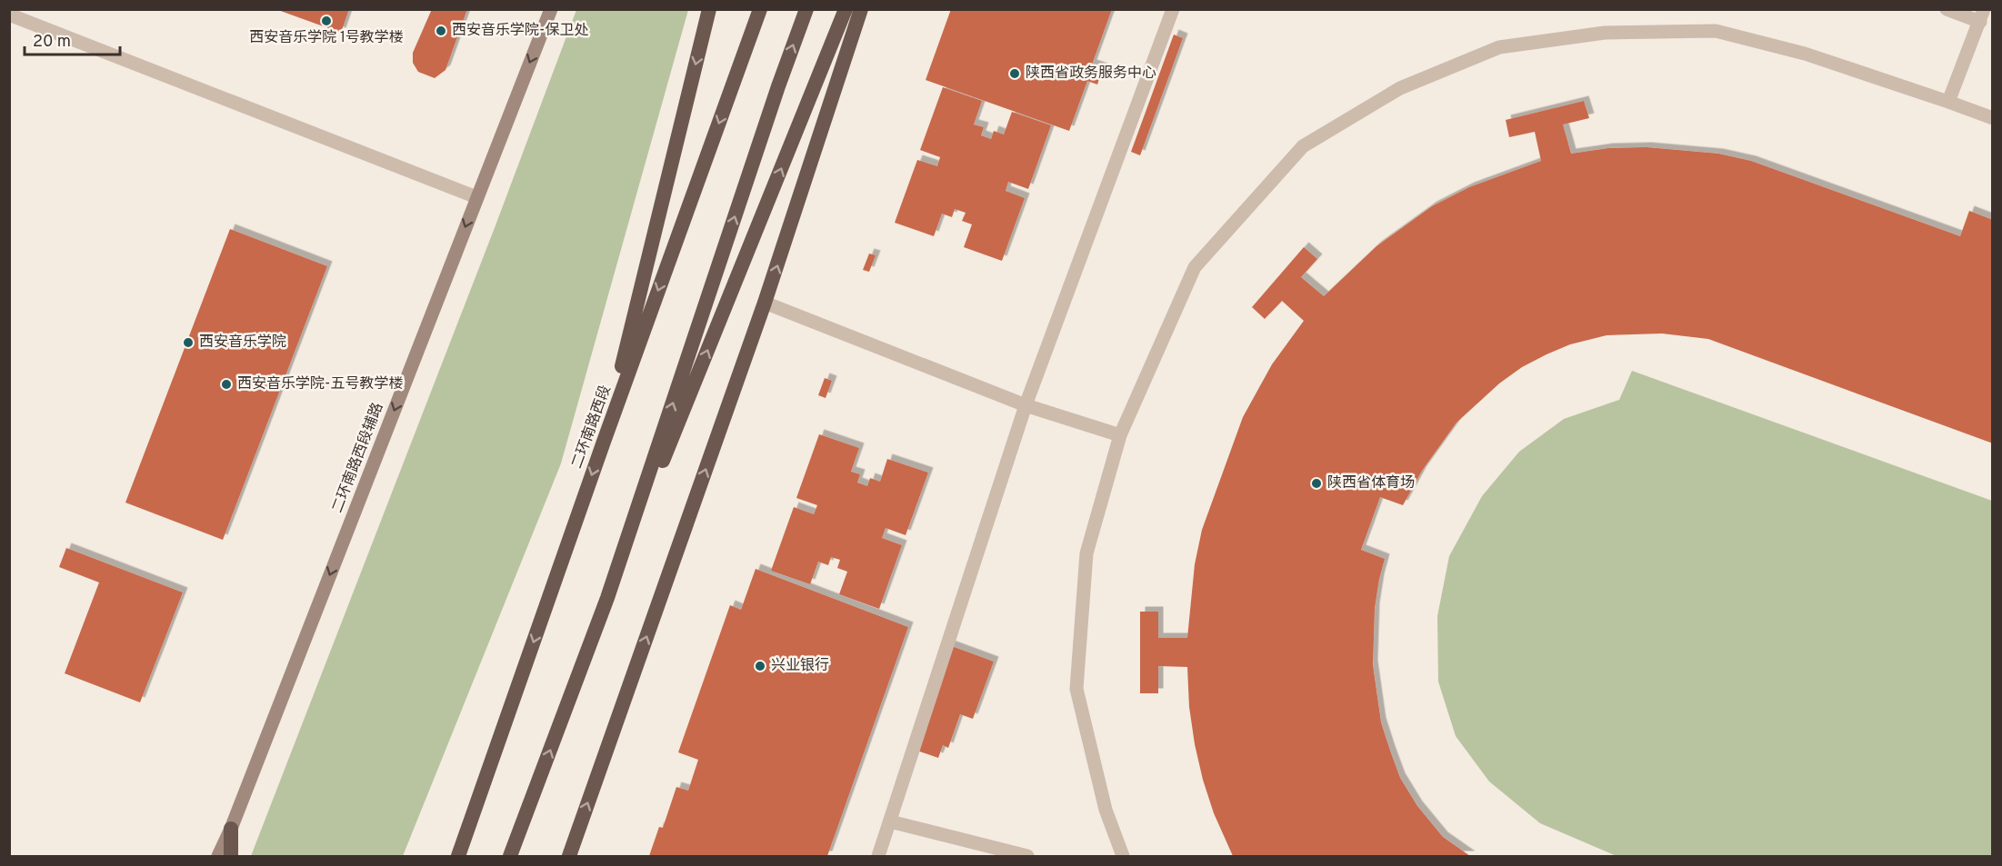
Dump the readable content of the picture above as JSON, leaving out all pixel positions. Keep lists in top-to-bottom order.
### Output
{
  "streets": {
    "highway": ["二环南路西段"],
    "main road": ["二环南路西段辅路"]
  },
  "one_way": ["二环南路西段辅路"],
  "places": [
    "西安音乐学院 1号教学楼",
    "西安音乐学院-保卫处",
    "陕西省政务服务中心",
    "西安音乐学院",
    "西安音乐学院-五号教学楼",
    "陕西省体育场",
    "兴业银行"
  ],
  "scale_bar": "20 m"
}
